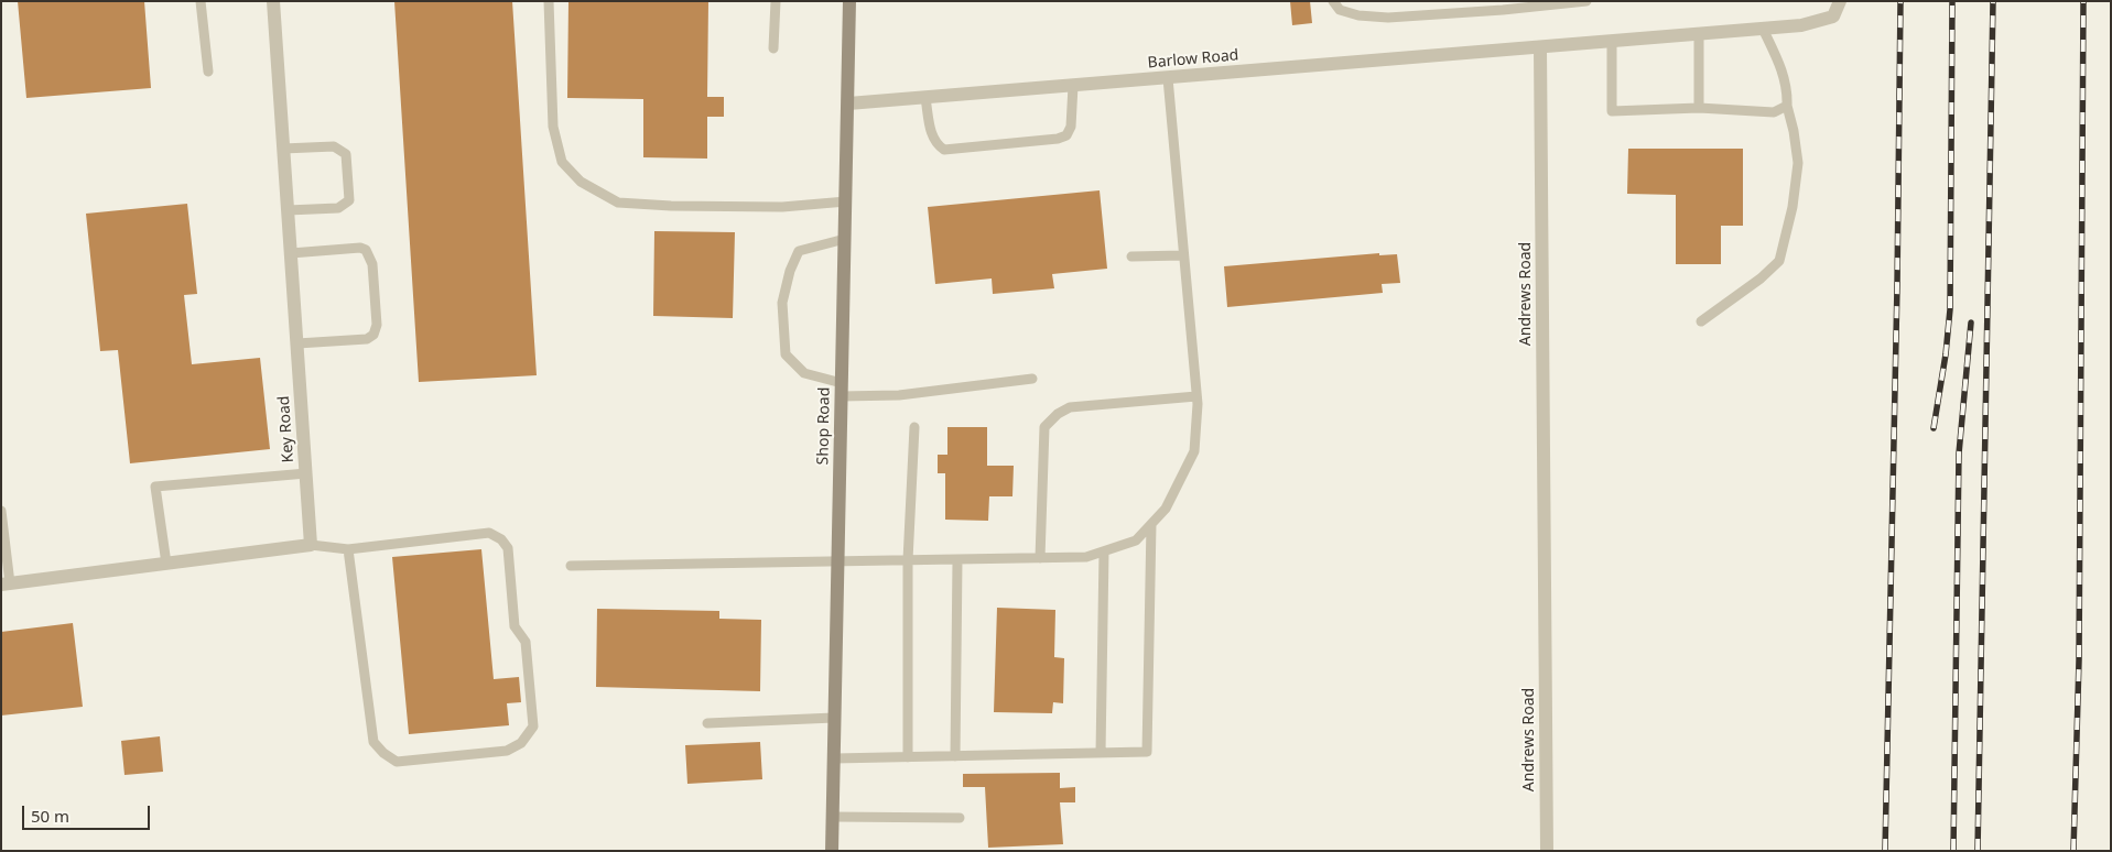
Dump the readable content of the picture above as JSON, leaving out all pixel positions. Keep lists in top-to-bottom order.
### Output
{
  "streets": {
    "street": [
      "Barlow Road",
      "Andrews Road",
      "Shop Road",
      "Key Road"
    ]
  },
  "crossings": [
    ["Barlow Road", "Andrews Road"],
    ["Barlow Road", "Shop Road"]
  ],
  "scale_bar": "50 m"
}
